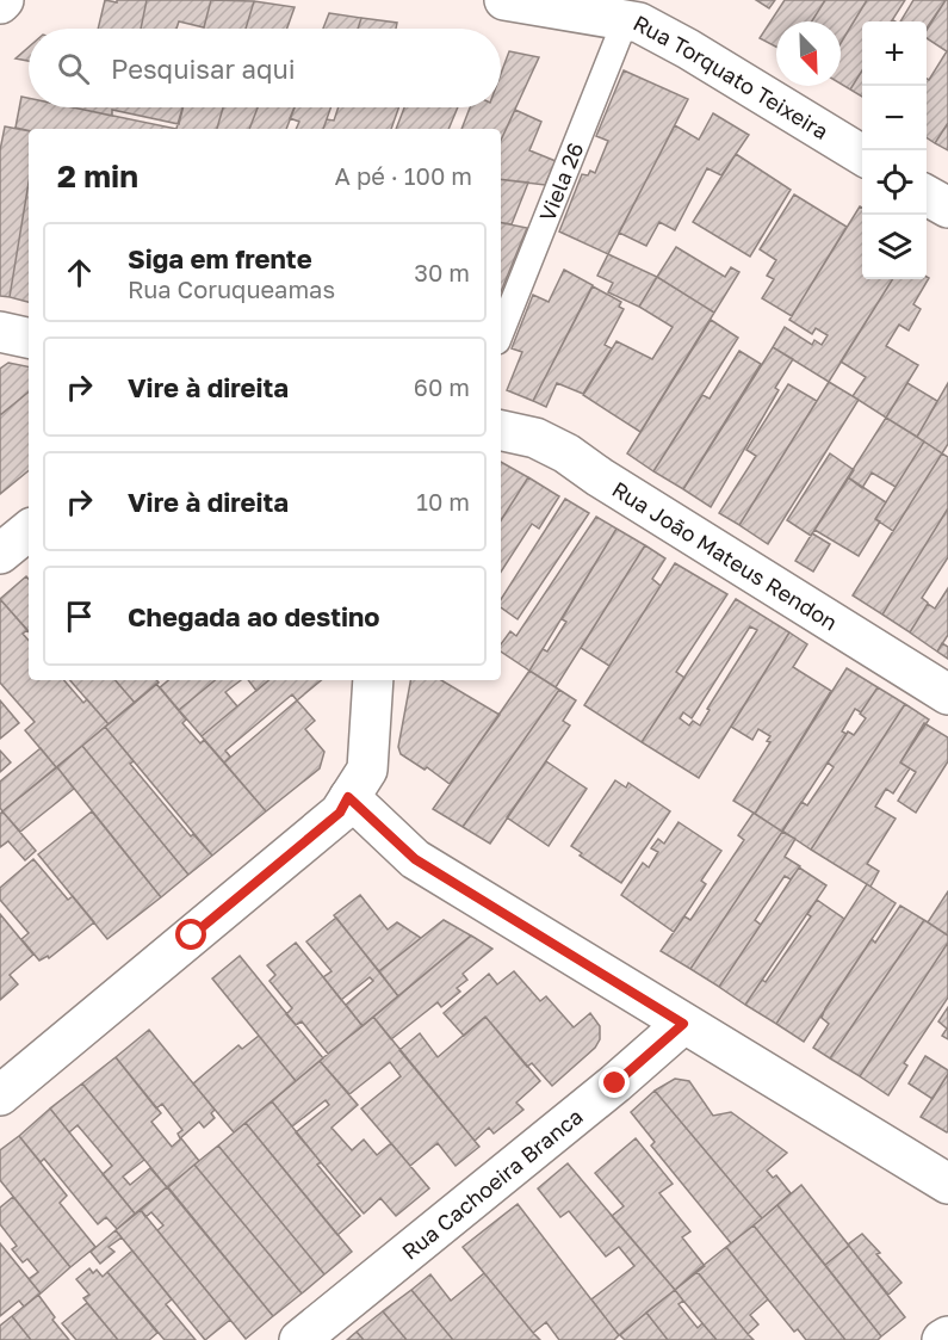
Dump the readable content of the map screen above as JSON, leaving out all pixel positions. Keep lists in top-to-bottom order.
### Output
{
  "streets": {
    "street": ["Rua Torquato Teixeira", "Rua João Mateus Rendon", "Rua Cachoeira Branca"],
    "lane": ["Viela 26"]
  },
  "crossings": [
    ["Rua Torquato Teixeira", "Viela 26"]
  ],
  "north": "bottom right",
  "page": {
    "map_buttons": ["+", "−"],
    "search": "Pesquisar aqui",
    "heading": ["2 min", "A pé · 100 m"],
    "list": [
      ["Siga em frente", "Rua Coruqueamas", "30 m"],
      ["Vire à direita", "60 m"],
      ["Vire à direita", "10 m"],
      "Chegada ao destino"
    ]
  }
}
